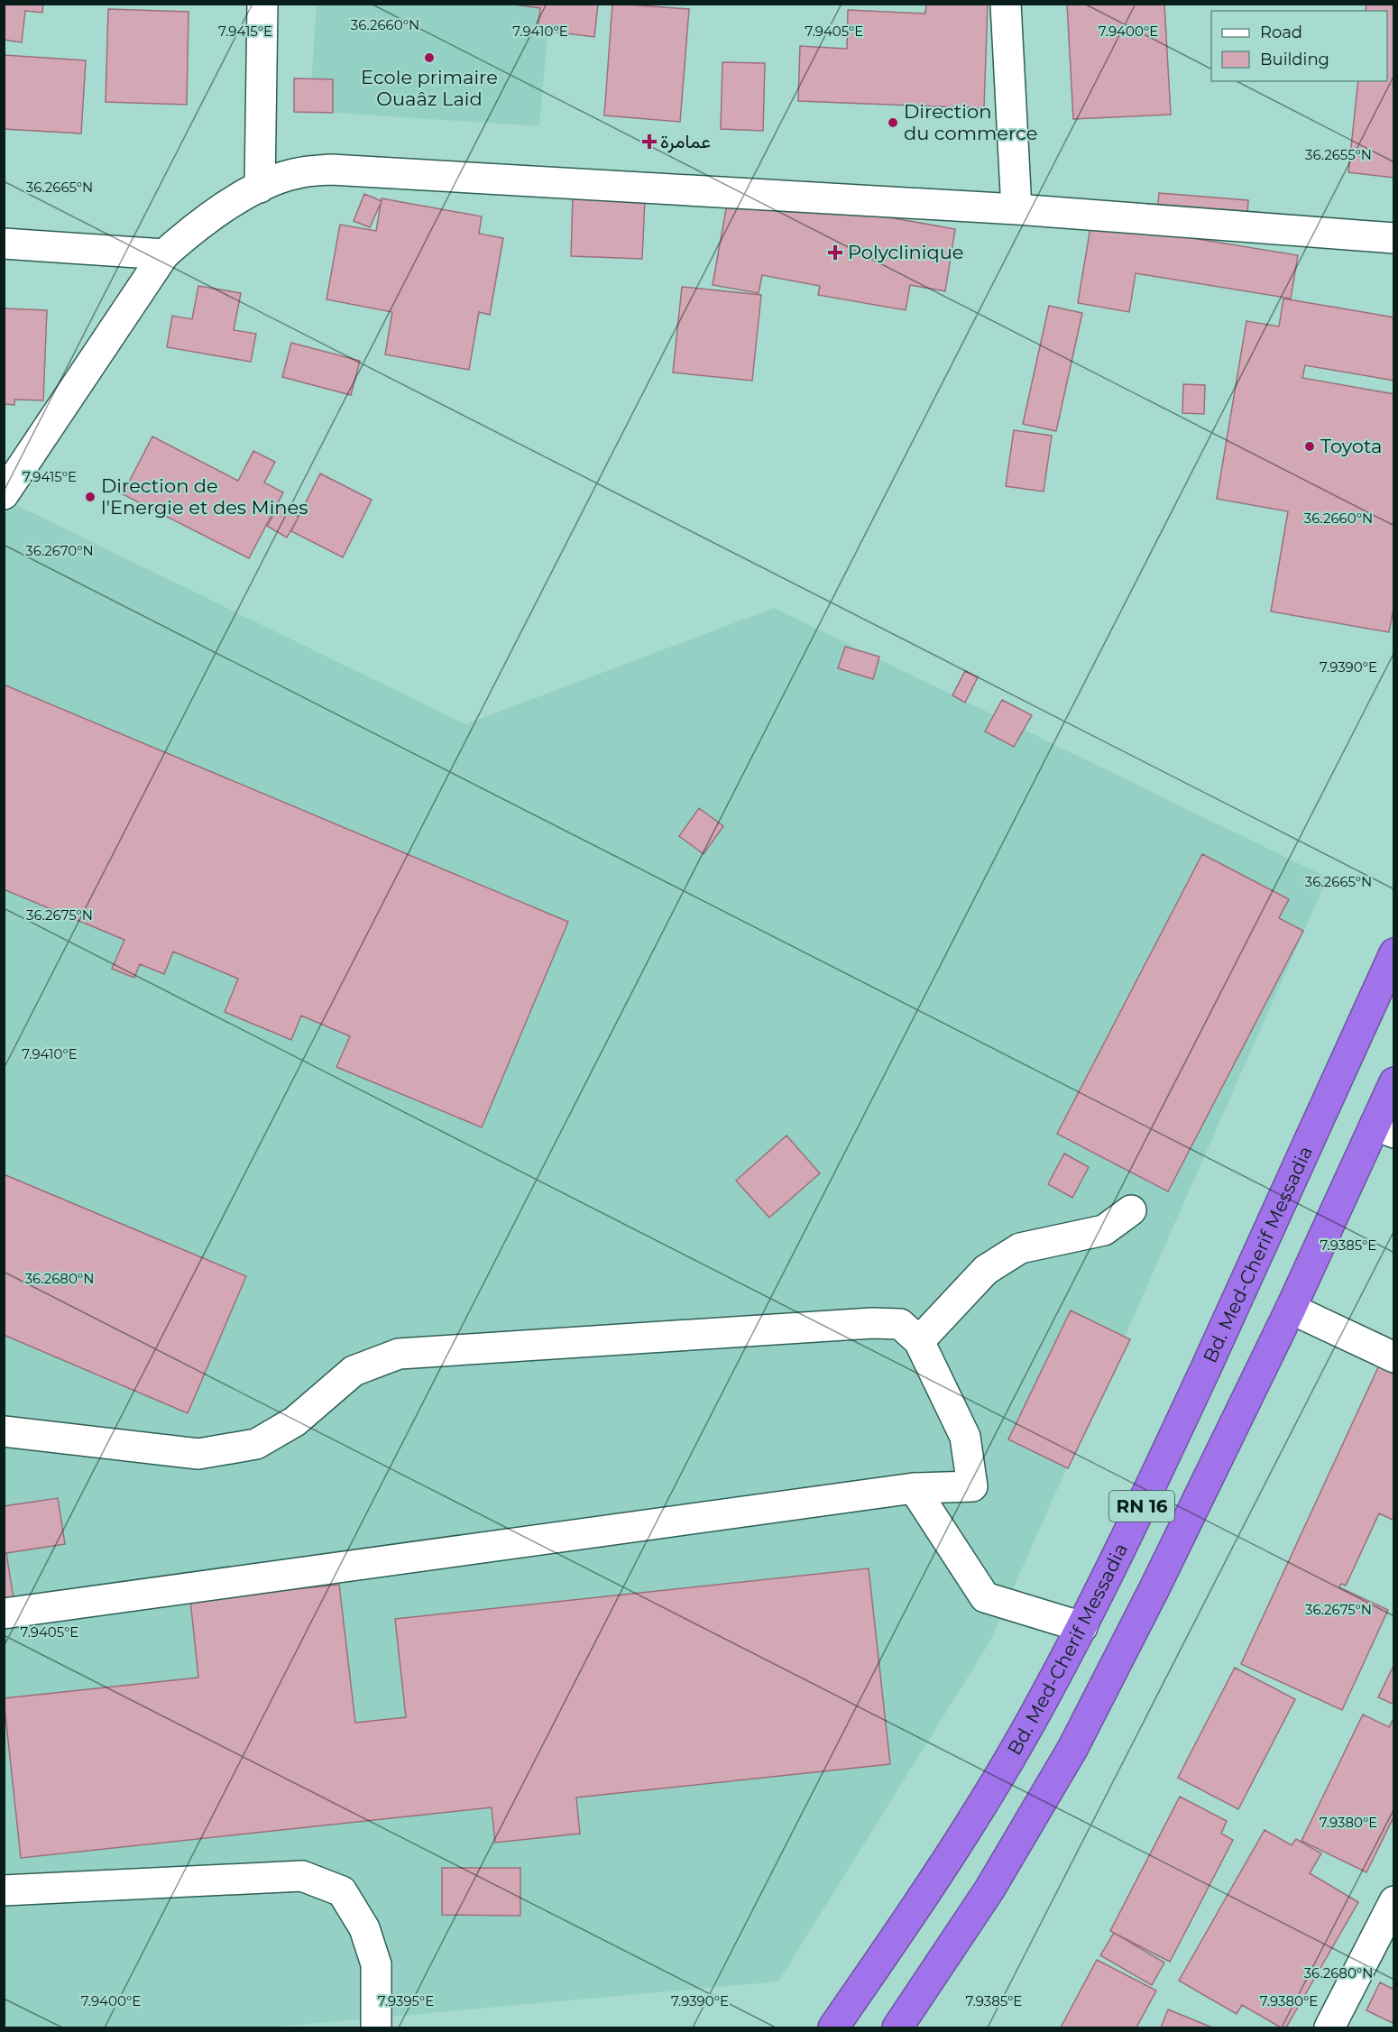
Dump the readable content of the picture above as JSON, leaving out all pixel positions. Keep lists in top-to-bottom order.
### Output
{
  "streets": {
    "highway": ["Bd. Med-Cherif Messadia", "RN 16"]
  },
  "places": {
    "other": [
      "Ecole primaire Ouaâz Laid",
      "Direction du commerce",
      "Toyota",
      "Direction de l'Energie et des Mines"
    ],
    "health": ["عمامرة", "Polyclinique"]
  },
  "legend": ["Road", "Building"],
  "coordinates": [
    "36.2660°N",
    "7.9415°E",
    "7.9410°E",
    "7.9405°E",
    "7.9400°E",
    "36.2655°N",
    "36.2665°N",
    "36.2670°N",
    "7.9390°E",
    "36.2675°N",
    "7.9385°E",
    "36.2680°N",
    "7.9380°E",
    "7.9395°E"
  ]
}
